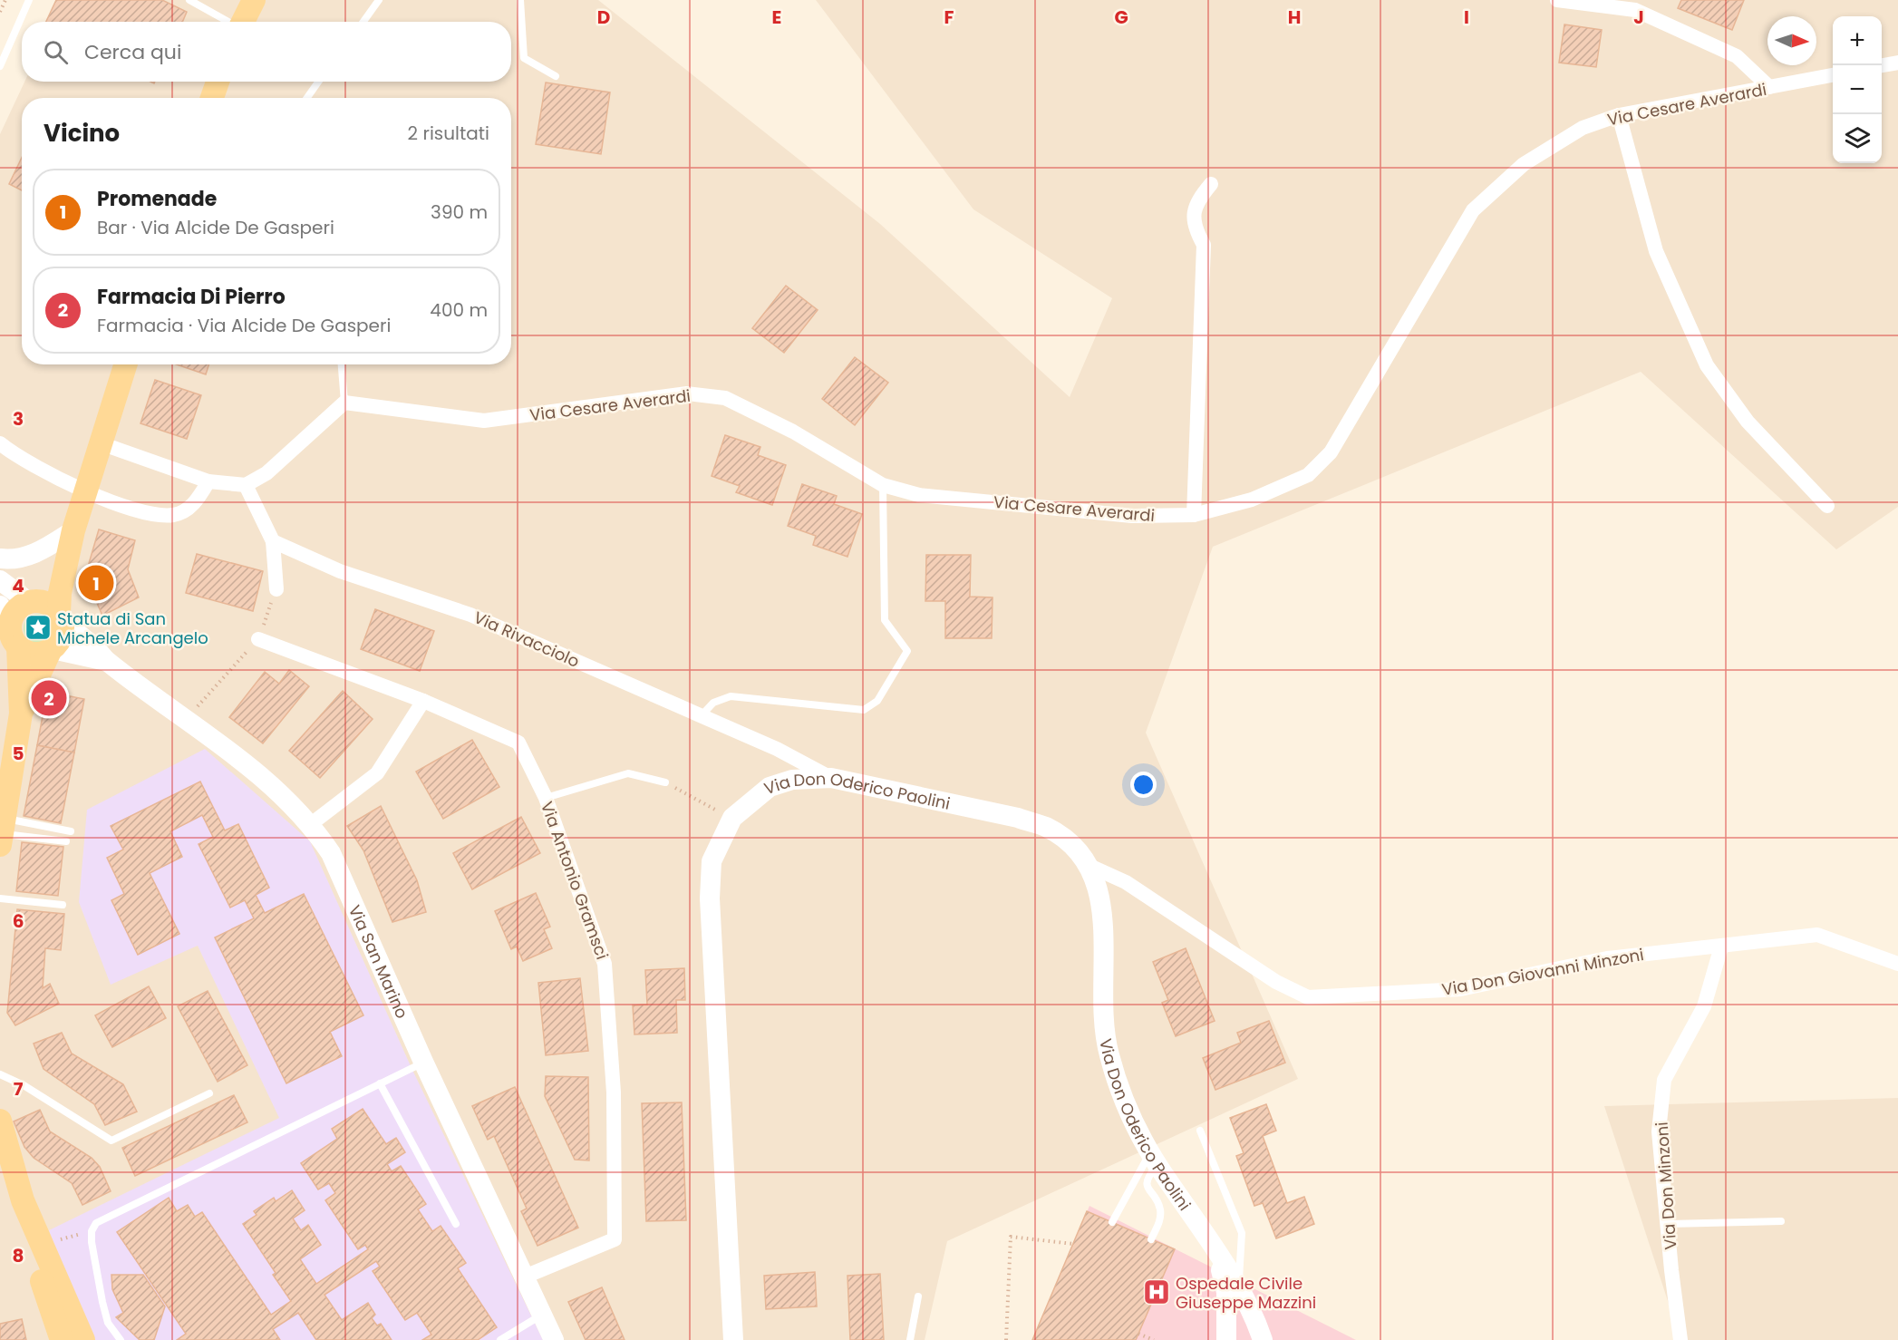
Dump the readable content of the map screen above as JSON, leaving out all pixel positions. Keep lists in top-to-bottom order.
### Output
{
  "streets": {
    "street": [
      "Via Cesare Averardi",
      "Via Rivacciolo",
      "Via Don Oderico Paolini",
      "Via Antonio Gramsci",
      "Via San Marino",
      "Via Don Giovanni Minzoni",
      "Via Don Minzoni"
    ]
  },
  "crossings": [
    ["Via Rivacciolo", "Via Don Oderico Paolini"],
    ["Via Don Oderico Paolini", "Via Don Giovanni Minzoni"],
    ["Via Antonio Gramsci", "Via San Marino"],
    ["Via Don Giovanni Minzoni", "Via Don Minzoni"]
  ],
  "places": {
    "place": ["Statua di San Michele Arcangelo"],
    "hospital": ["Ospedale Civile Giuseppe Mazzini"]
  },
  "north": "right",
  "page": {
    "map_buttons": ["+", "−"],
    "search": "Cerca qui",
    "heading": ["Vicino", "2 risultati"],
    "list": [
      {
        "mark": "1",
        "name": "Promenade",
        "note": "Bar · Via Alcide De Gasperi",
        "value": "390 m"
      },
      {
        "mark": "2",
        "name": "Farmacia Di Pierro",
        "note": "Farmacia · Via Alcide De Gasperi",
        "value": "400 m"
      }
    ],
    "pins": ["1", "2"]
  },
  "grid": {
    "columns": [
      "D",
      "E",
      "F",
      "G",
      "H",
      "I",
      "J"
    ],
    "rows": [
      "3",
      "4",
      "5",
      "6",
      "7",
      "8"
    ]
  }
}
